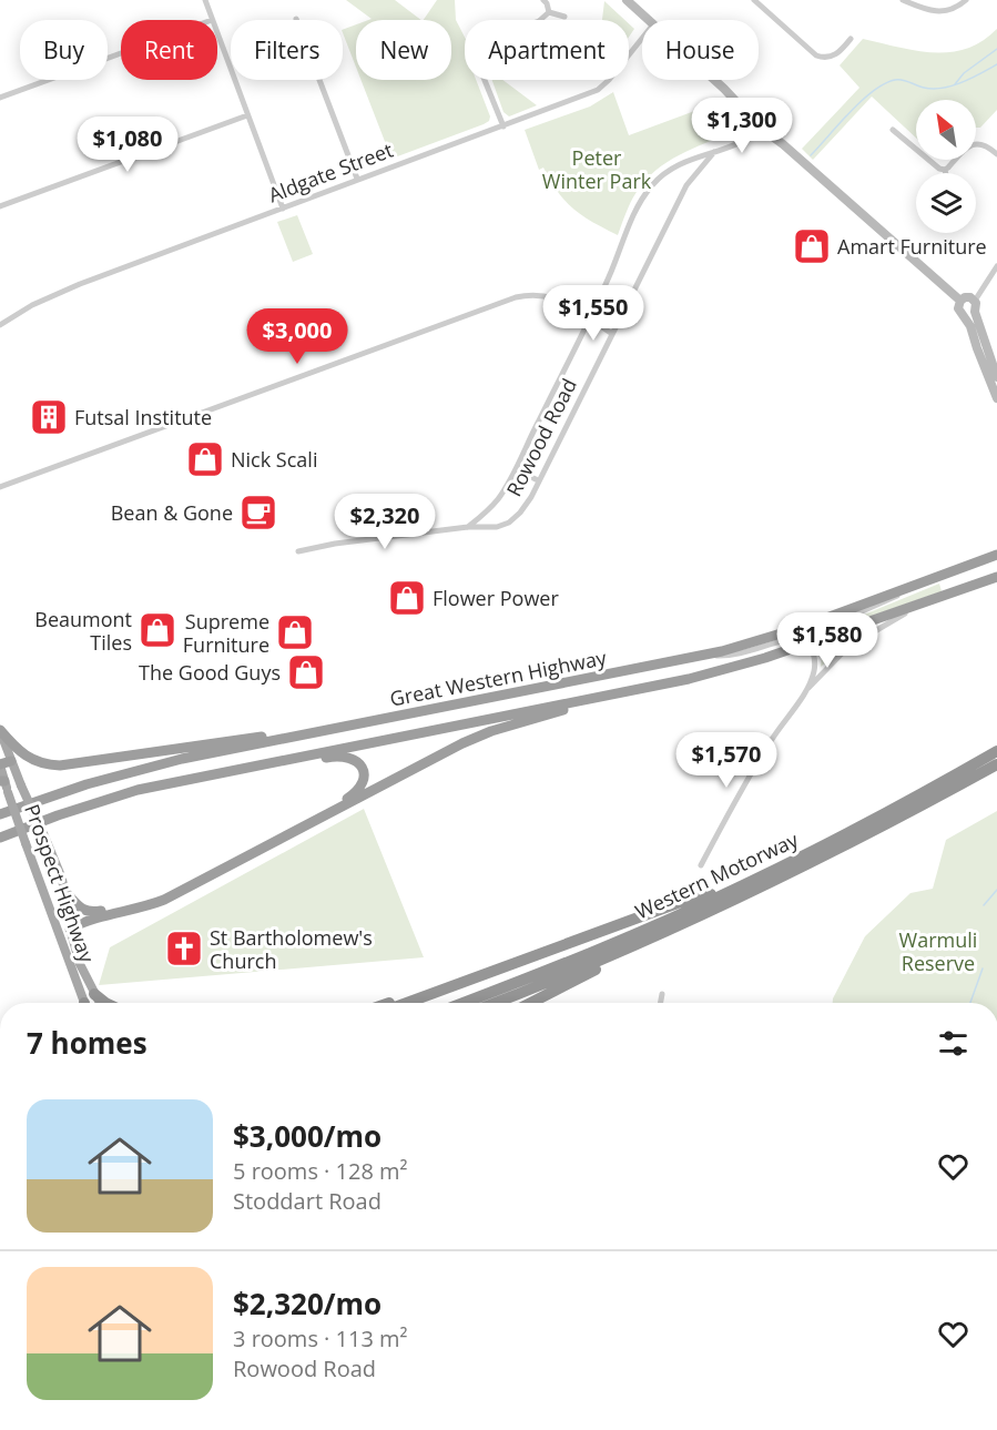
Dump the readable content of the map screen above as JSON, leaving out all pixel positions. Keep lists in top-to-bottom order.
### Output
{
  "streets": {
    "highway": ["Great Western Highway", "Western Motorway"],
    "main road": ["Prospect Highway"],
    "street": ["Aldgate Street", "Rowood Road"]
  },
  "parks": ["Peter Winter Park", "Warmuli Reserve"],
  "places": {
    "shop": [
      "Amart Furniture",
      "Nick Scali",
      "Flower Power",
      "Beaumont Tiles",
      "Supreme Furniture",
      "The Good Guys"
    ],
    "building": ["Futsal Institute"],
    "cafe": ["Bean & Gone"],
    "church": ["St Bartholomew's Church"]
  },
  "north": "top left",
  "page": {
    "chip": [
      "Buy",
      "Rent",
      "Filters",
      "New",
      "Apartment",
      "House"
    ],
    "price": [
      "$1,300",
      "$1,080",
      "$1,550",
      "$3,000",
      "$2,320",
      "$1,580",
      "$1,570"
    ],
    "heading": "7 homes",
    "list": [
      {
        "name": "$3,000/mo",
        "note": "5 rooms · 128 m² · Stoddart Road"
      },
      {
        "name": "$2,320/mo",
        "note": "3 rooms · 113 m² · Rowood Road"
      }
    ]
  }
}
